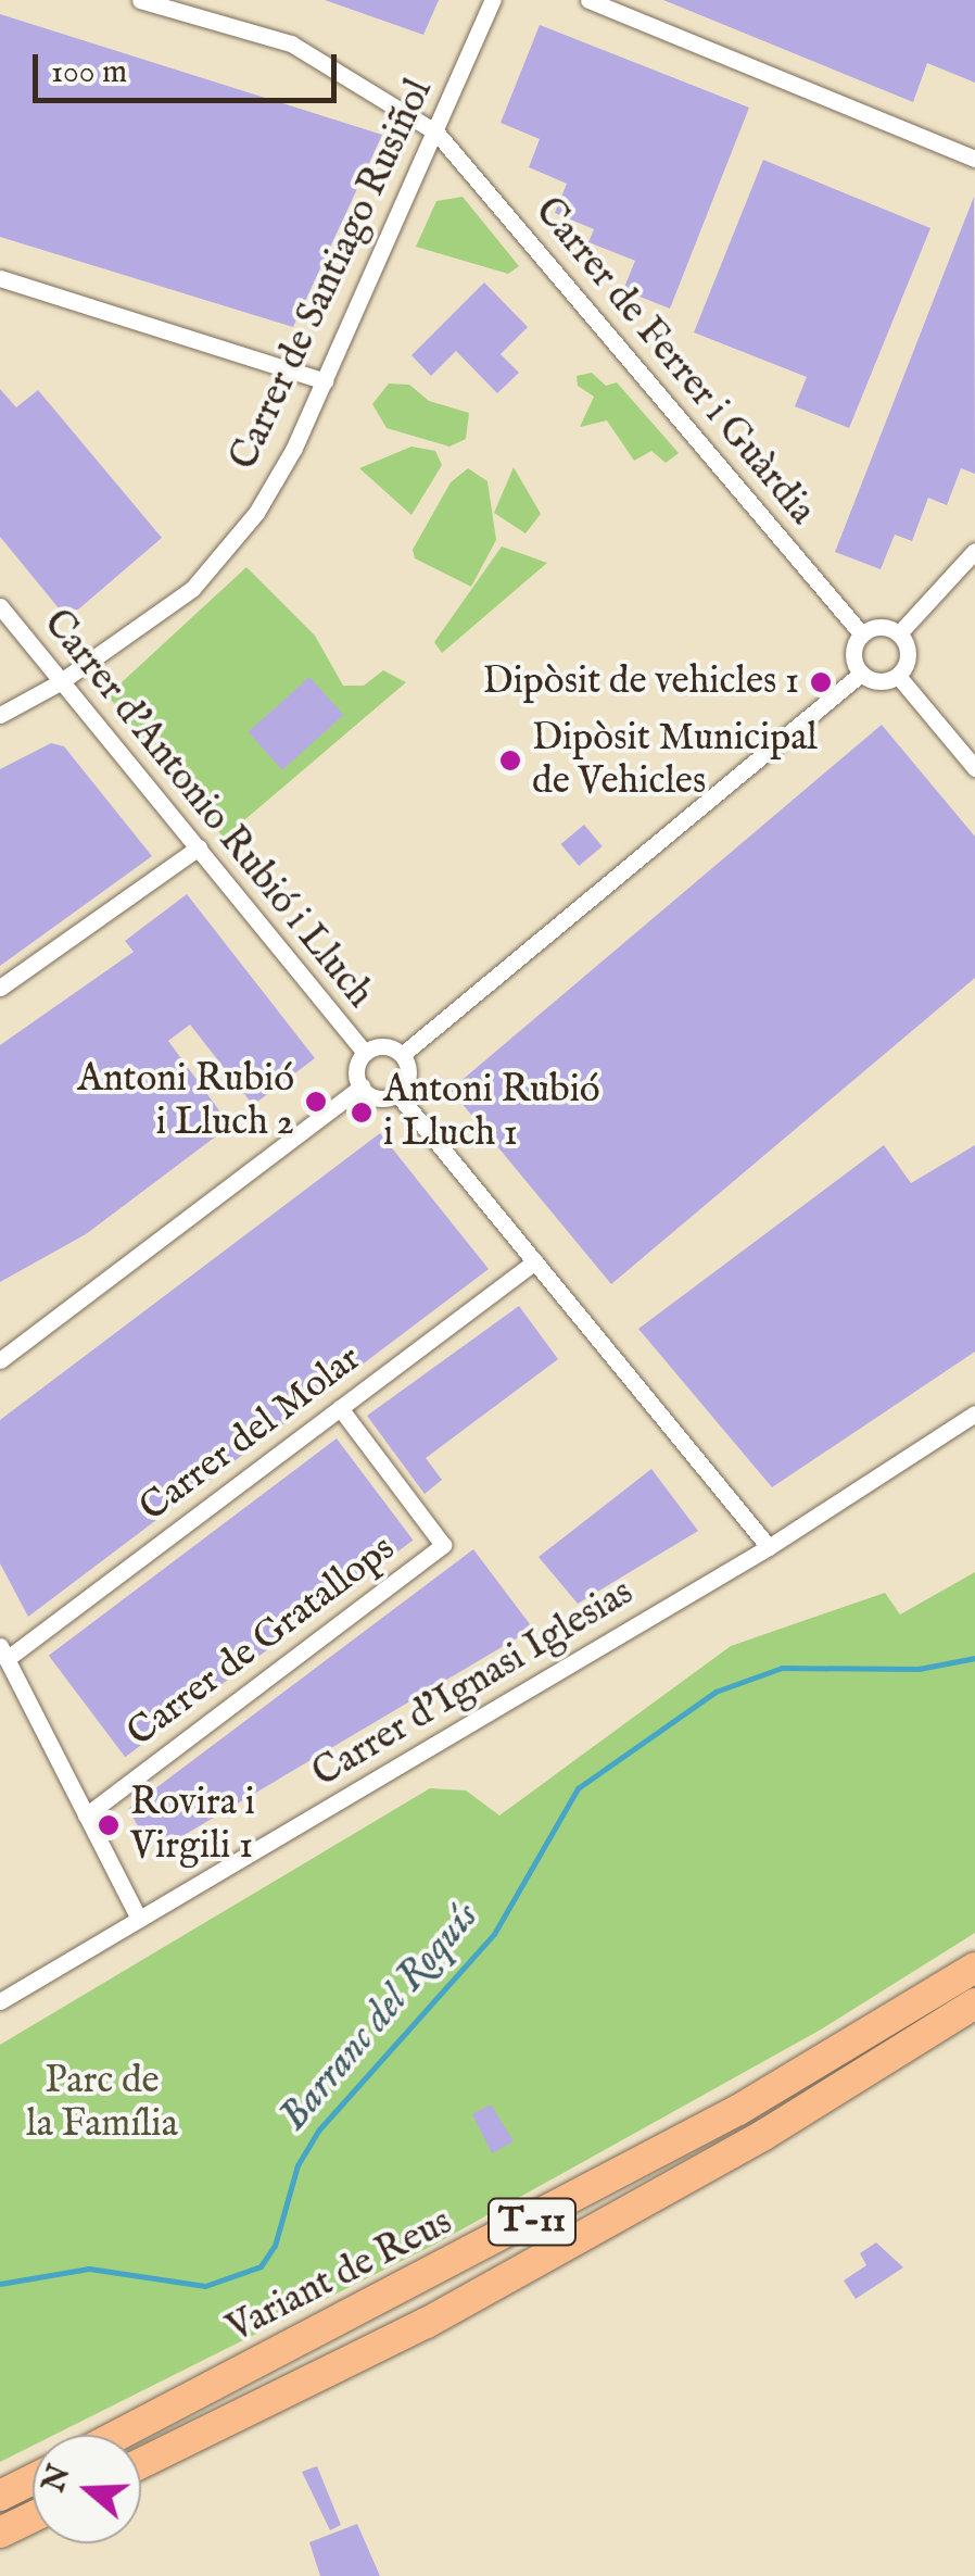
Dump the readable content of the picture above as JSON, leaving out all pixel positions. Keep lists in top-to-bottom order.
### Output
{
  "streets": {
    "highway": ["T-11", "Variant de Reus"],
    "street": [
      "Carrer de Santiago Rusiñol",
      "Carrer de Ferrer i Guàrdia",
      "Carrer d'Antonio Rubió i Lluch",
      "Carrer del Molar",
      "Carrer de Gratallops",
      "Carrer d'Ignasi Iglesias"
    ]
  },
  "crossings": [
    ["Carrer de Santiago Rusiñol", "Carrer de Ferrer i Guàrdia"],
    ["Carrer de Santiago Rusiñol", "Carrer d'Antonio Rubió i Lluch"],
    ["Carrer del Molar", "Carrer de Gratallops"]
  ],
  "water": ["Barranc del Roquís"],
  "parks": ["Parc de la Família"],
  "places": [
    "Dipòsit de vehicles 1",
    "Dipòsit Municipal de Vehicles",
    "Antoni Rubió i Lluch 2",
    "Antoni Rubió i Lluch 1",
    "Rovira i Virgili 1"
  ],
  "scale_bar": "100 m",
  "north": "left"
}
